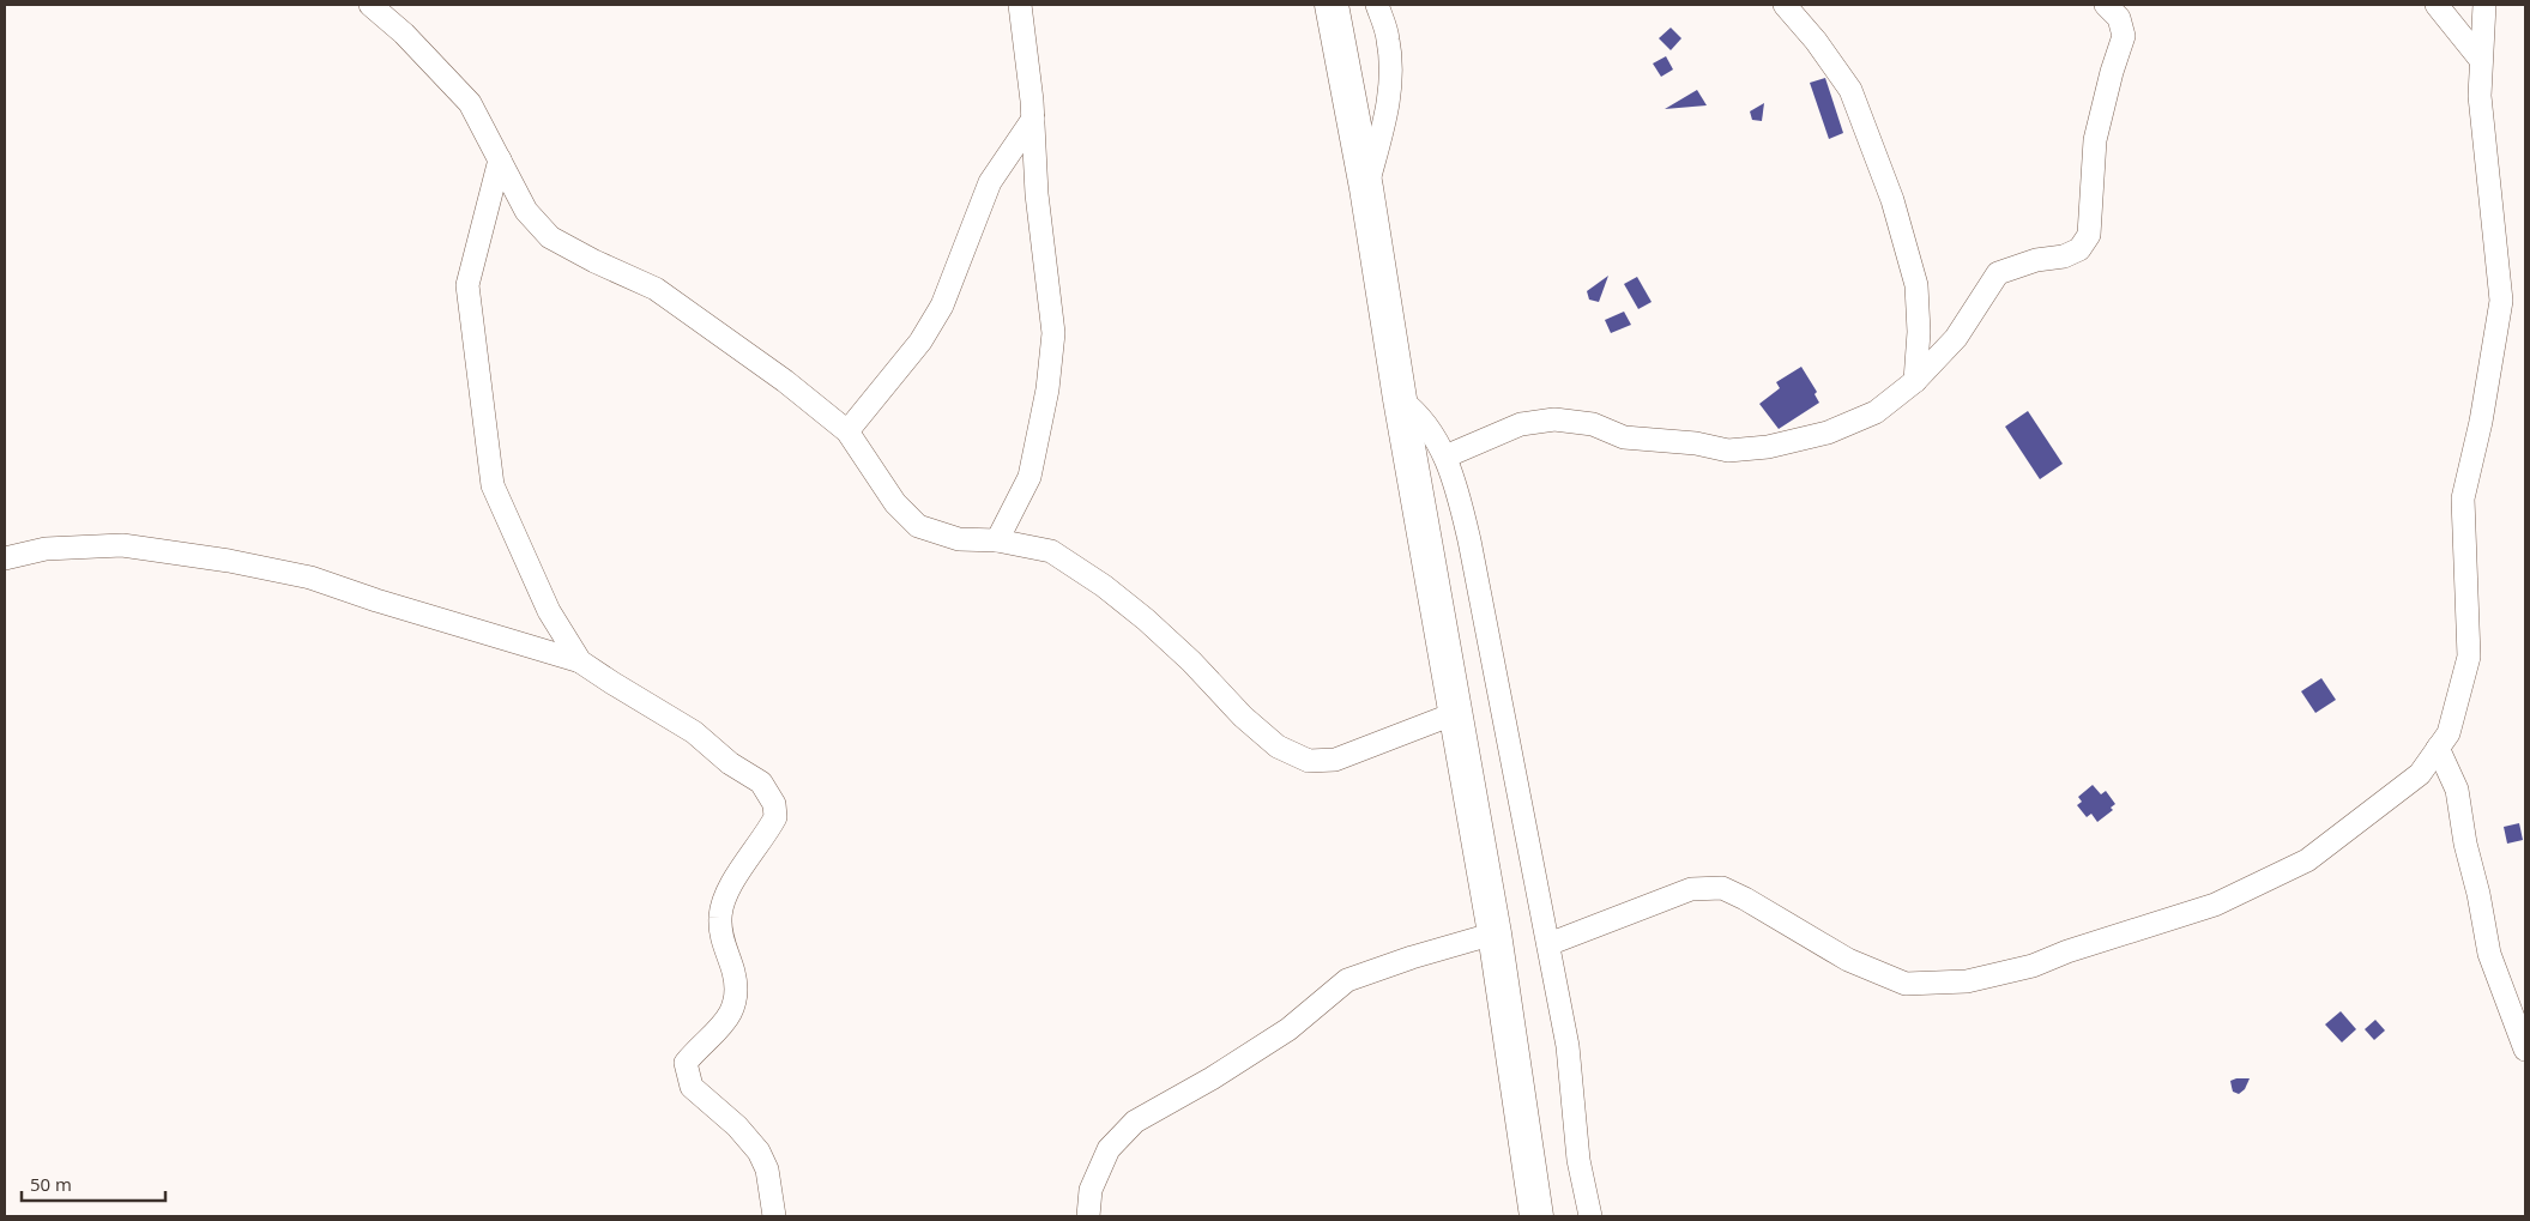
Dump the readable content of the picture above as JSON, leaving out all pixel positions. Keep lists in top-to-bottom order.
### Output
{
  "scale_bar": "50 m"
}
